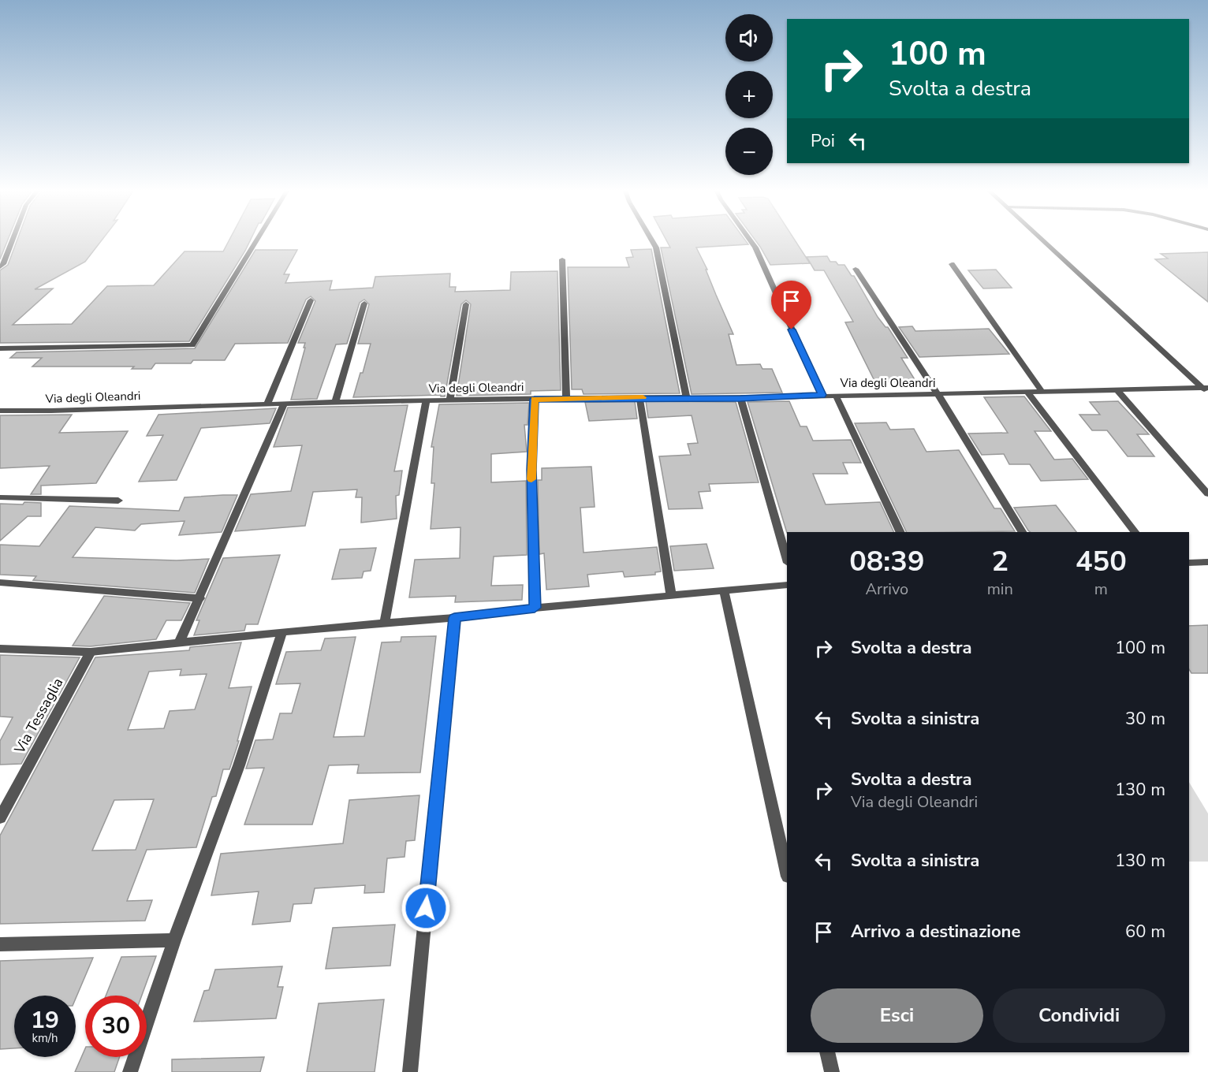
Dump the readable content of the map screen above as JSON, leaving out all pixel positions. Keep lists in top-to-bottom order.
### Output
{
  "streets": {
    "street": ["Via degli Oleandri", "Via Tessaglia"]
  },
  "page": {
    "map_buttons": ["+", "−"],
    "turn": ["100 m", "Svolta a destra"],
    "then": "Poi",
    "eta": [
      "08:39",
      "Arrivo",
      "2",
      "min",
      "450",
      "m"
    ],
    "list": [
      {
        "name": "Svolta a destra",
        "value": "100 m"
      },
      {
        "name": "Svolta a sinistra",
        "value": "30 m"
      },
      {
        "name": "Svolta a destra",
        "note": "Via degli Oleandri",
        "value": "130 m"
      },
      {
        "name": "Svolta a sinistra",
        "value": "130 m"
      },
      {
        "name": "Arrivo a destinazione",
        "value": "60 m"
      }
    ],
    "buttons": ["Esci", "Condividi"],
    "speed": "19 km/h",
    "limit": "30"
  }
}
